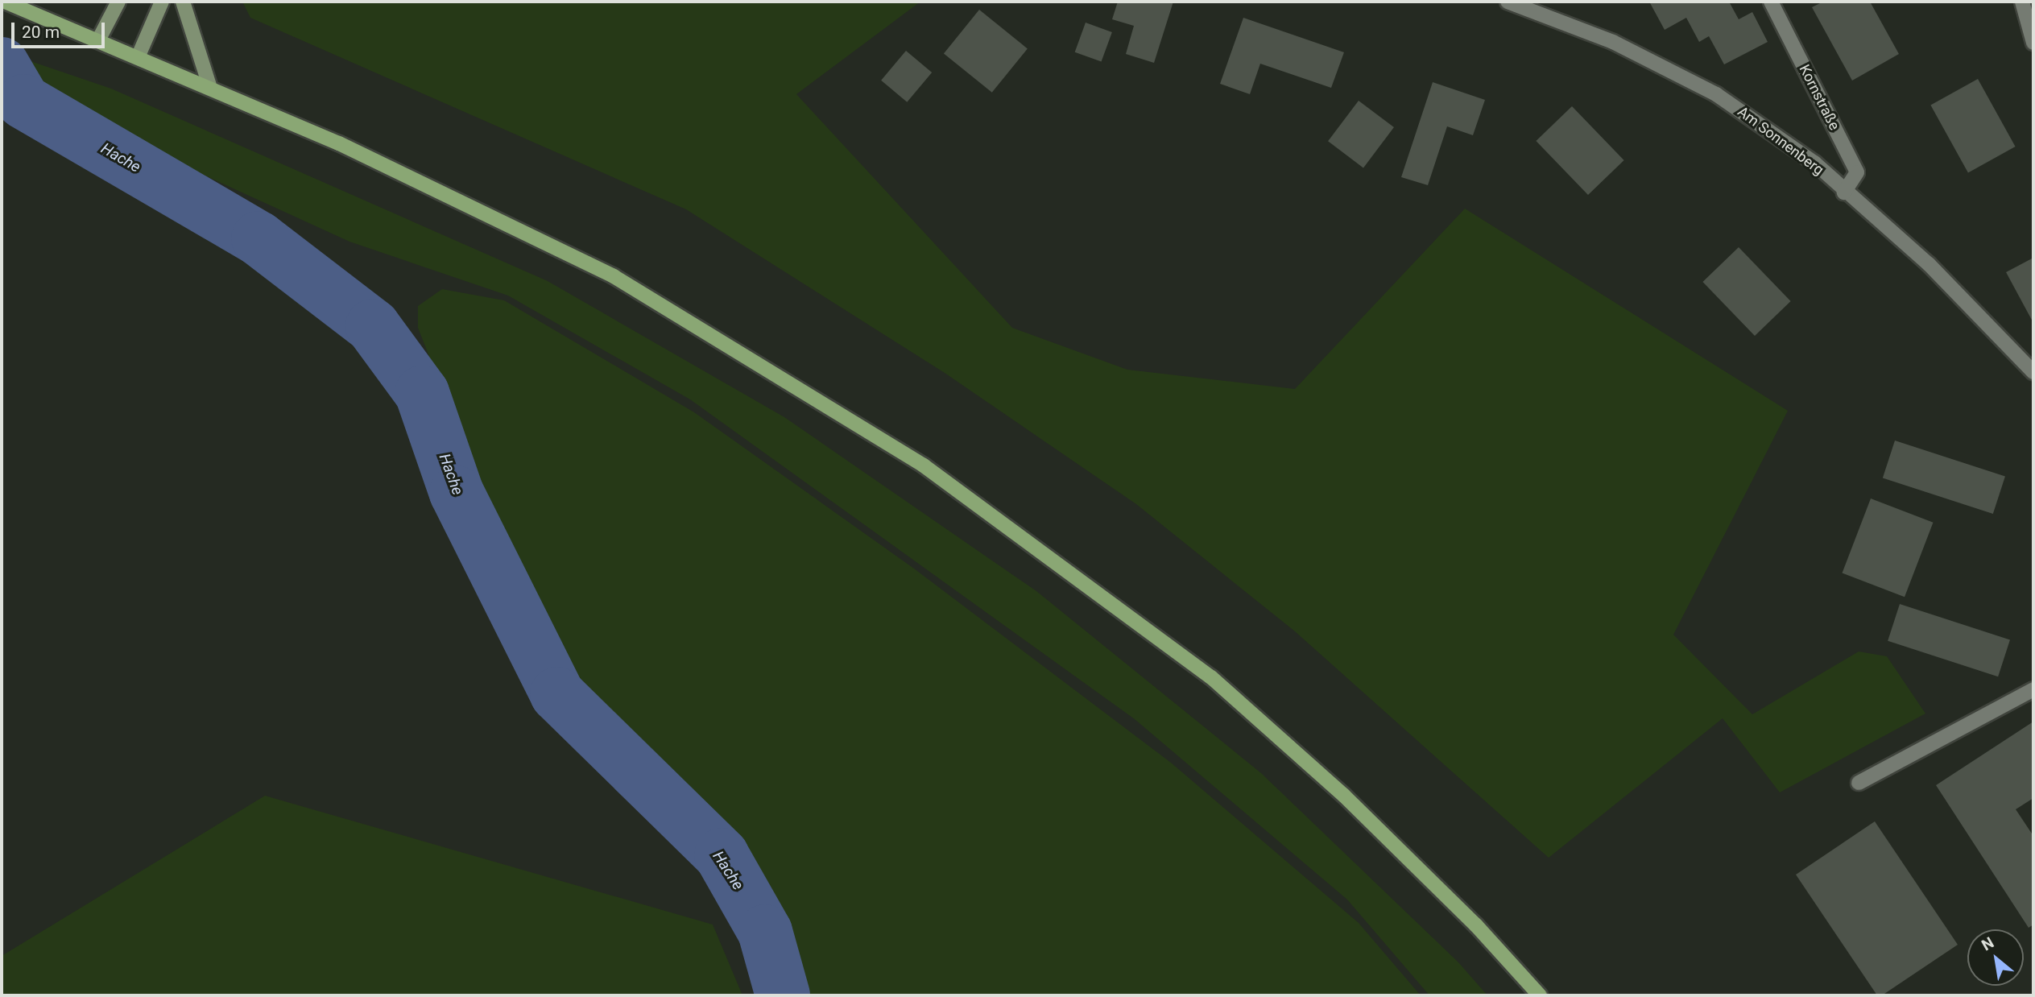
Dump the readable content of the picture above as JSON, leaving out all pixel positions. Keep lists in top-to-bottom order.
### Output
{
  "streets": {
    "street": ["Kornstraße", "Am Sonnenberg"]
  },
  "crossings": [
    ["Kornstraße", "Am Sonnenberg"]
  ],
  "water": ["Hache"],
  "scale_bar": "20 m",
  "north": "top left"
}
